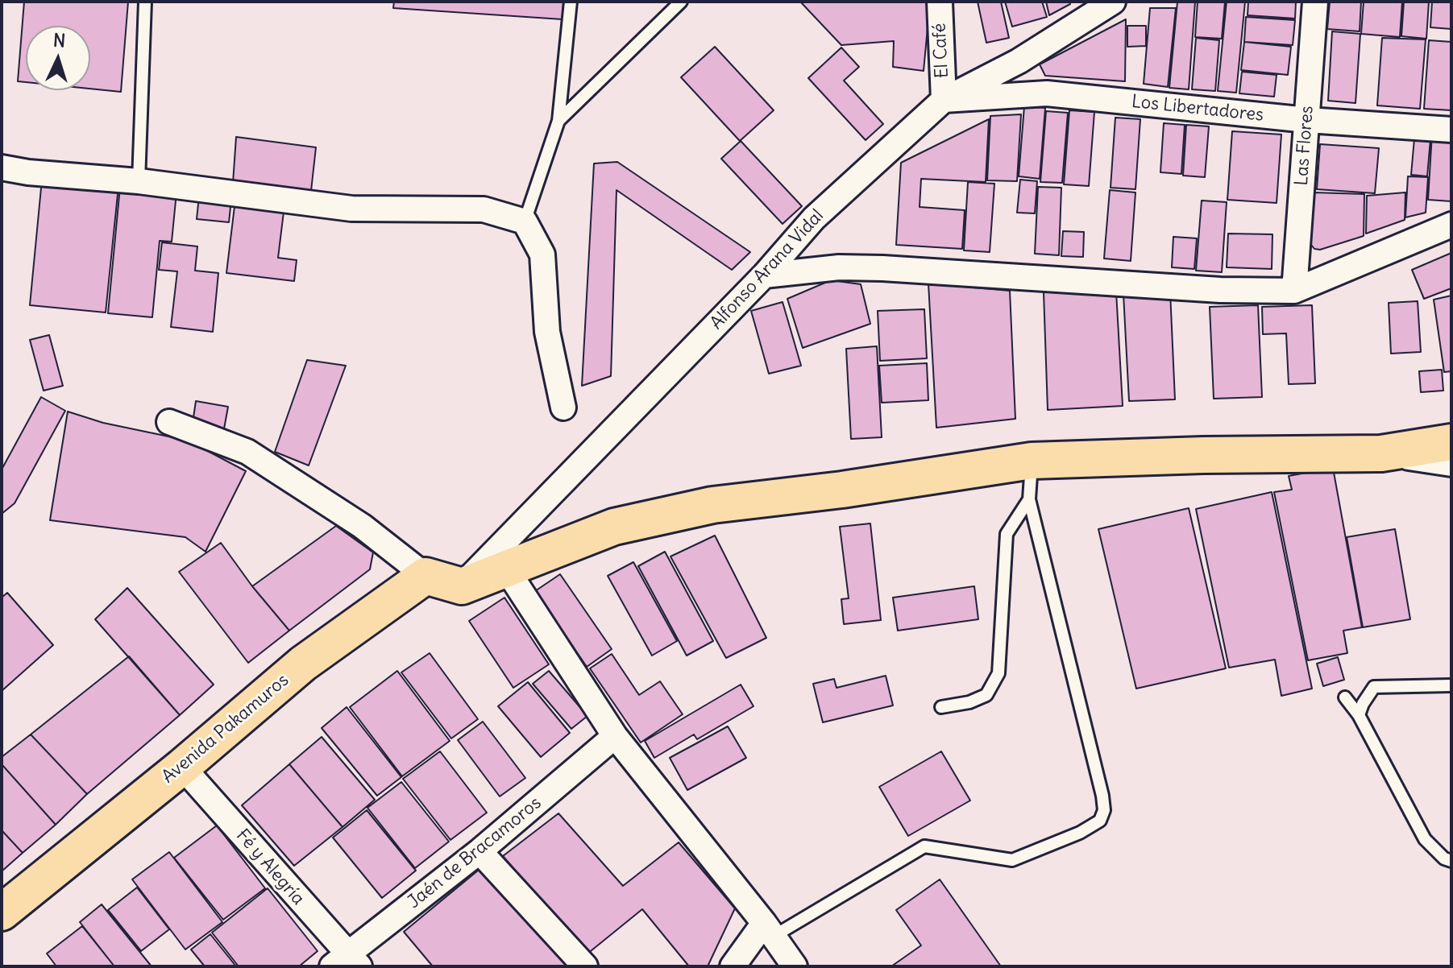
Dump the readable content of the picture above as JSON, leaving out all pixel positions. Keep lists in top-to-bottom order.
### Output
{
  "streets": {
    "highway": ["Avenida Pakamuros"],
    "street": [
      "El Café",
      "Los Libertadores",
      "Las Flores",
      "Alfonso Arana Vidal",
      "Jaén de Bracamoros",
      "Fé y Alegría"
    ]
  },
  "crossings": [
    ["El Café", "Los Libertadores"],
    ["El Café", "Alfonso Arana Vidal"],
    ["Los Libertadores", "Las Flores"],
    ["Los Libertadores", "Alfonso Arana Vidal"],
    ["Avenida Pakamuros", "Fé y Alegría"],
    ["Jaén de Bracamoros", "Fé y Alegría"]
  ],
  "north": "top"
}
